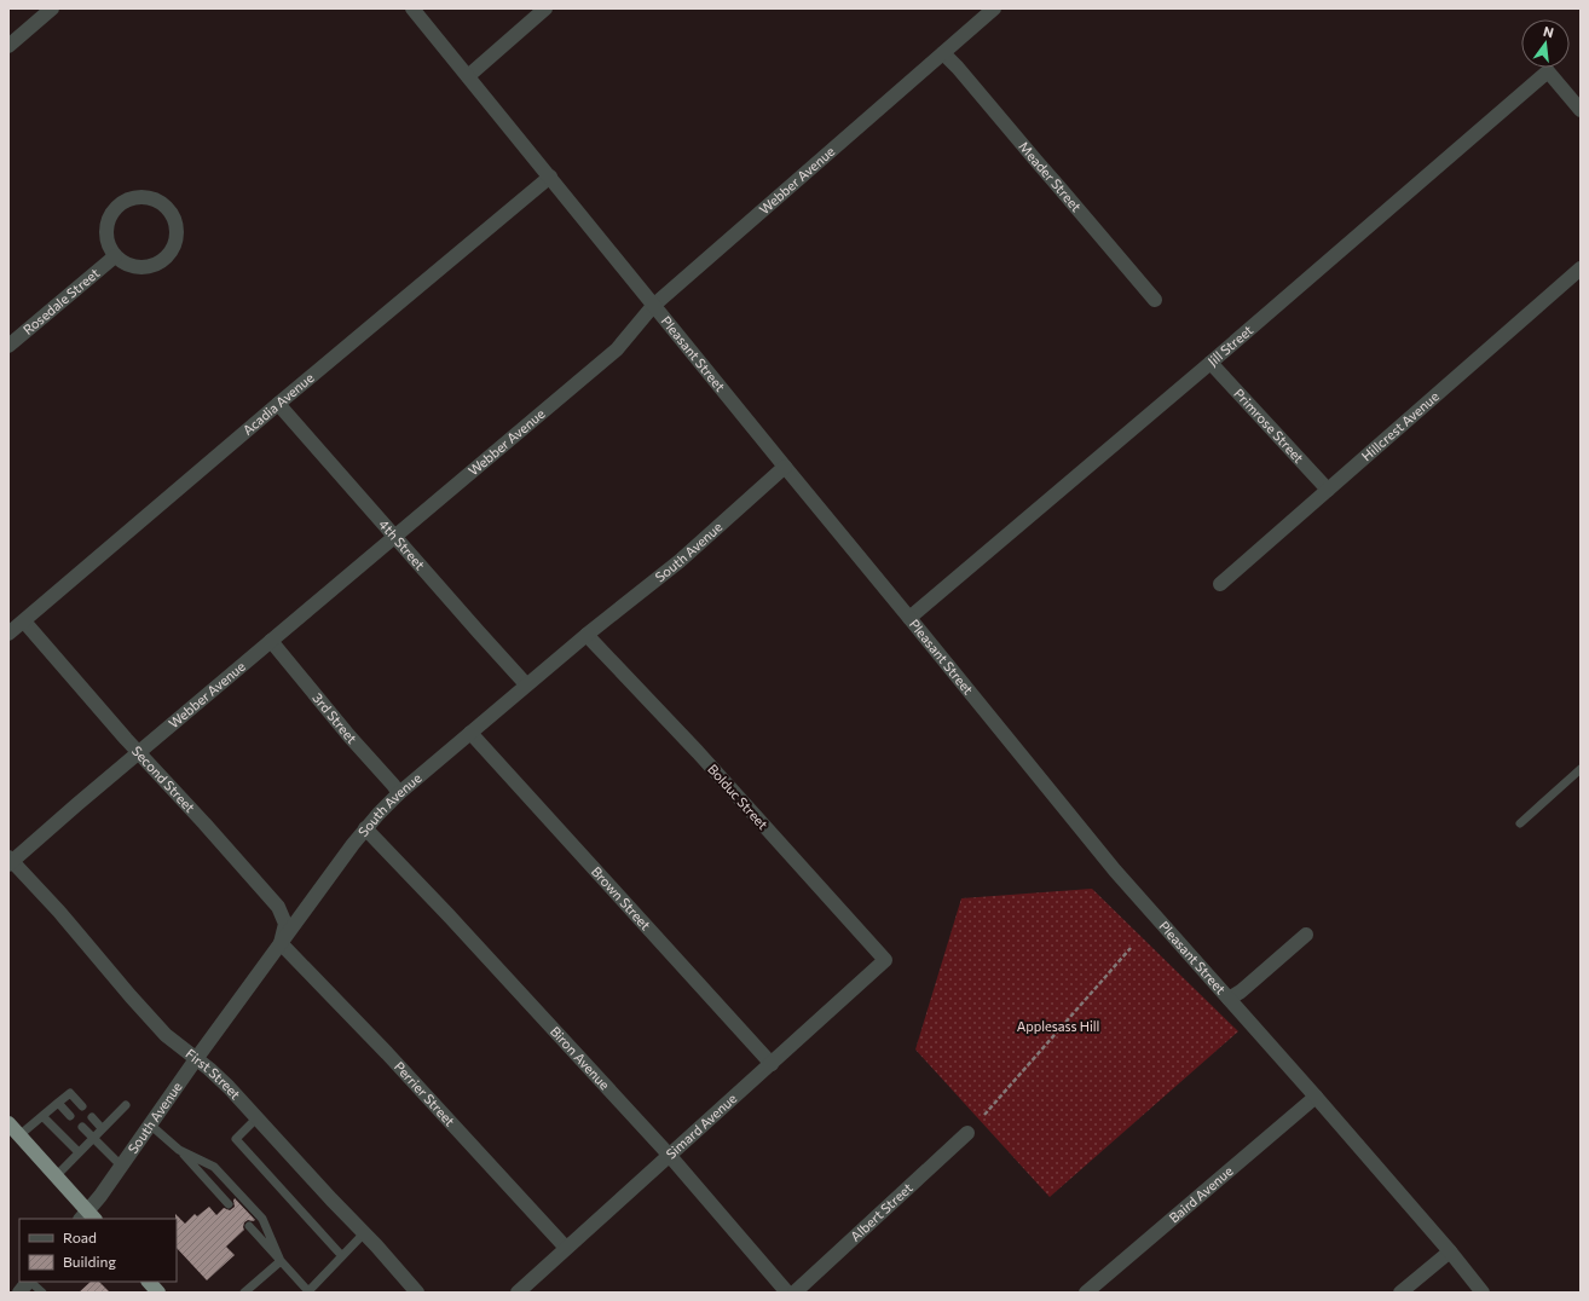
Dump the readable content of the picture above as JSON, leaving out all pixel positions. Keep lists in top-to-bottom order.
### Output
{
  "streets": {
    "street": [
      "Meader Street",
      "Webber Avenue",
      "Rosedale Street",
      "Jill Street",
      "Pleasant Street",
      "Acadia Avenue",
      "Primrose Street",
      "Hillcrest Avenue",
      "4th Street",
      "South Avenue",
      "3rd Street",
      "Second Street",
      "Bolduc Street",
      "Brown Street",
      "Biron Avenue",
      "First Street",
      "Perrier Street",
      "Simard Avenue",
      "Baird Avenue",
      "Albert Street"
    ]
  },
  "crossings": [
    ["Meader Street", "Webber Avenue"],
    ["Webber Avenue", "Pleasant Street"],
    ["Webber Avenue", "4th Street"],
    ["Webber Avenue", "3rd Street"],
    ["Webber Avenue", "Second Street"],
    ["Webber Avenue", "First Street"],
    ["Jill Street", "Pleasant Street"],
    ["Jill Street", "Primrose Street"],
    ["Pleasant Street", "Acadia Avenue"],
    ["Pleasant Street", "South Avenue"],
    ["Pleasant Street", "Baird Avenue"],
    ["Acadia Avenue", "4th Street"],
    ["Acadia Avenue", "Second Street"],
    ["Primrose Street", "Hillcrest Avenue"],
    ["4th Street", "South Avenue"],
    ["South Avenue", "3rd Street"],
    ["South Avenue", "Second Street"],
    ["South Avenue", "Bolduc Street"],
    ["South Avenue", "Brown Street"],
    ["South Avenue", "Biron Avenue"],
    ["South Avenue", "First Street"],
    ["South Avenue", "Perrier Street"],
    ["Second Street", "Perrier Street"],
    ["Bolduc Street", "Simard Avenue"],
    ["Brown Street", "Simard Avenue"],
    ["Biron Avenue", "Simard Avenue"],
    ["Perrier Street", "Simard Avenue"]
  ],
  "parks": ["Applesass Hill"],
  "legend": ["Road", "Building"],
  "north": "top"
}
